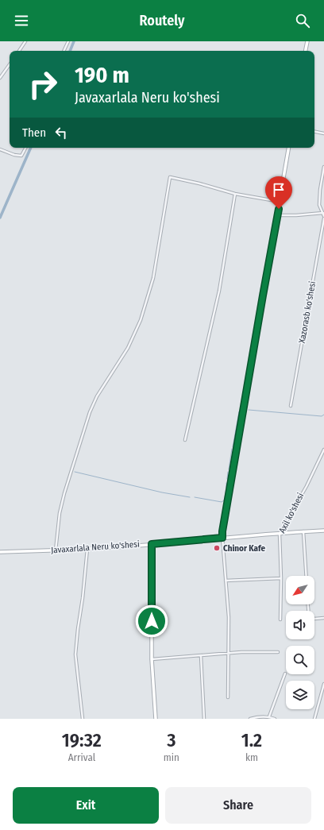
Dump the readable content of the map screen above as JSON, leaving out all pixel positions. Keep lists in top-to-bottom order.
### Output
{
  "streets": {
    "street": ["Xazorasb ko'shesi", "Axil ko'shesi", "Javaxarlala Neru ko'shesi"]
  },
  "crossings": [
    ["Axil ko'shesi", "Javaxarlala Neru ko'shesi"]
  ],
  "places": ["Chinor Kafe"],
  "north": "bottom left",
  "page": {
    "header": "Routely",
    "turn": ["190 m", "Javaxarlala Neru ko'shesi"],
    "then": "Then",
    "eta": [
      "19:32",
      "Arrival",
      "3",
      "min",
      "1.2",
      "km"
    ],
    "buttons": ["Exit", "Share"]
  }
}
